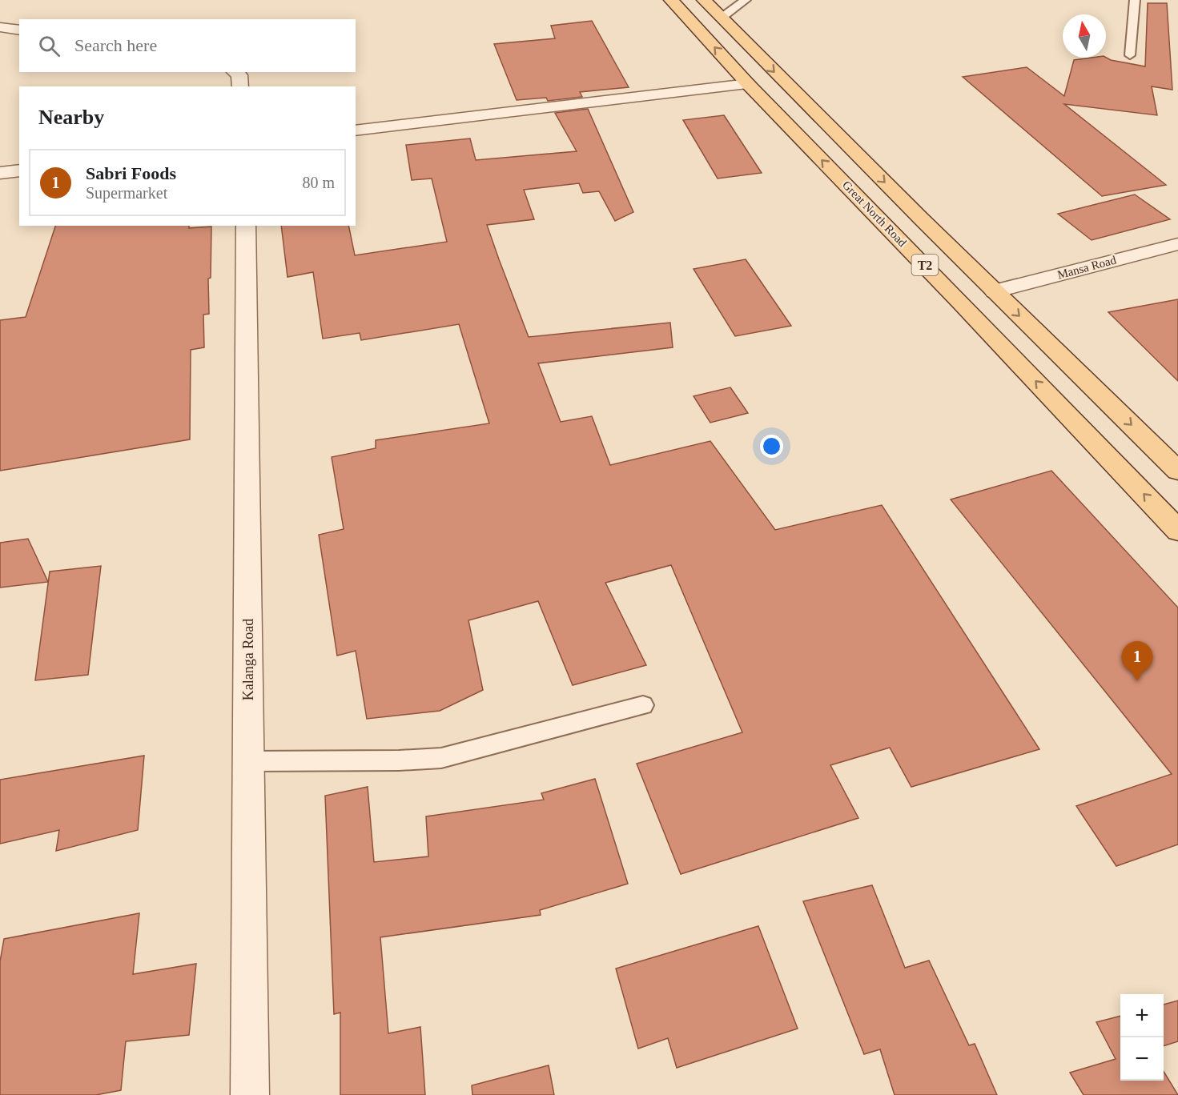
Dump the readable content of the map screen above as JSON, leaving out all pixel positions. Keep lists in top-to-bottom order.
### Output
{
  "streets": {
    "main road": ["Great North Road", "T2"],
    "street": ["Mansa Road", "Kalanga Road"]
  },
  "crossings": [
    ["Great North Road", "Mansa Road"]
  ],
  "north": "top",
  "page": {
    "search": "Search here",
    "heading": "Nearby",
    "list": [
      {
        "mark": "1",
        "name": "Sabri Foods",
        "note": "Supermarket",
        "value": "80 m"
      }
    ],
    "pins": "1",
    "map_buttons": ["+", "−"]
  }
}
